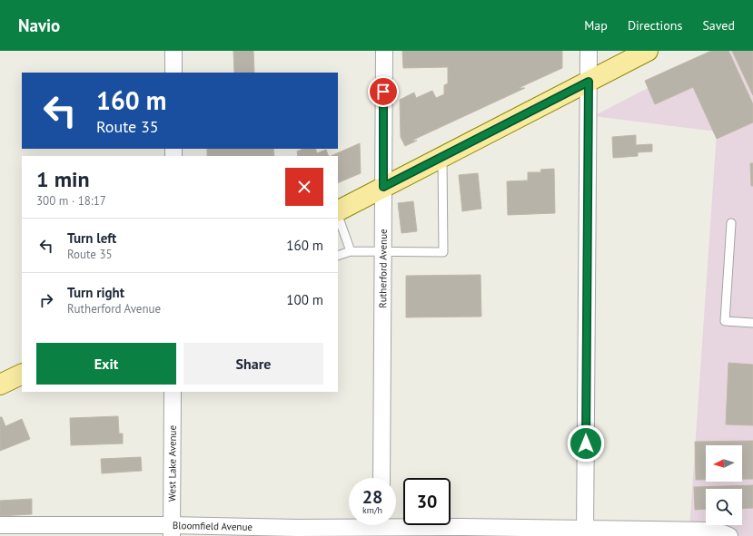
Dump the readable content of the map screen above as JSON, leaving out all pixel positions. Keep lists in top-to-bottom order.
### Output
{
  "streets": {
    "street": ["Rutherford Avenue", "West Lake Avenue", "Bloomfield Avenue"]
  },
  "crossings": [
    ["West Lake Avenue", "Bloomfield Avenue"]
  ],
  "north": "left",
  "page": {
    "header": "Navio",
    "nav": ["Map", "Directions", "Saved"],
    "turn": ["160 m", "Route 35"],
    "heading": ["1 min", "300 m · 18:17"],
    "list": [
      {
        "name": "Turn left",
        "note": "Route 35",
        "value": "160 m"
      },
      {
        "name": "Turn right",
        "note": "Rutherford Avenue",
        "value": "100 m"
      }
    ],
    "buttons": ["Exit", "Share"],
    "speed": "28 km/h",
    "limit": "30"
  }
}
